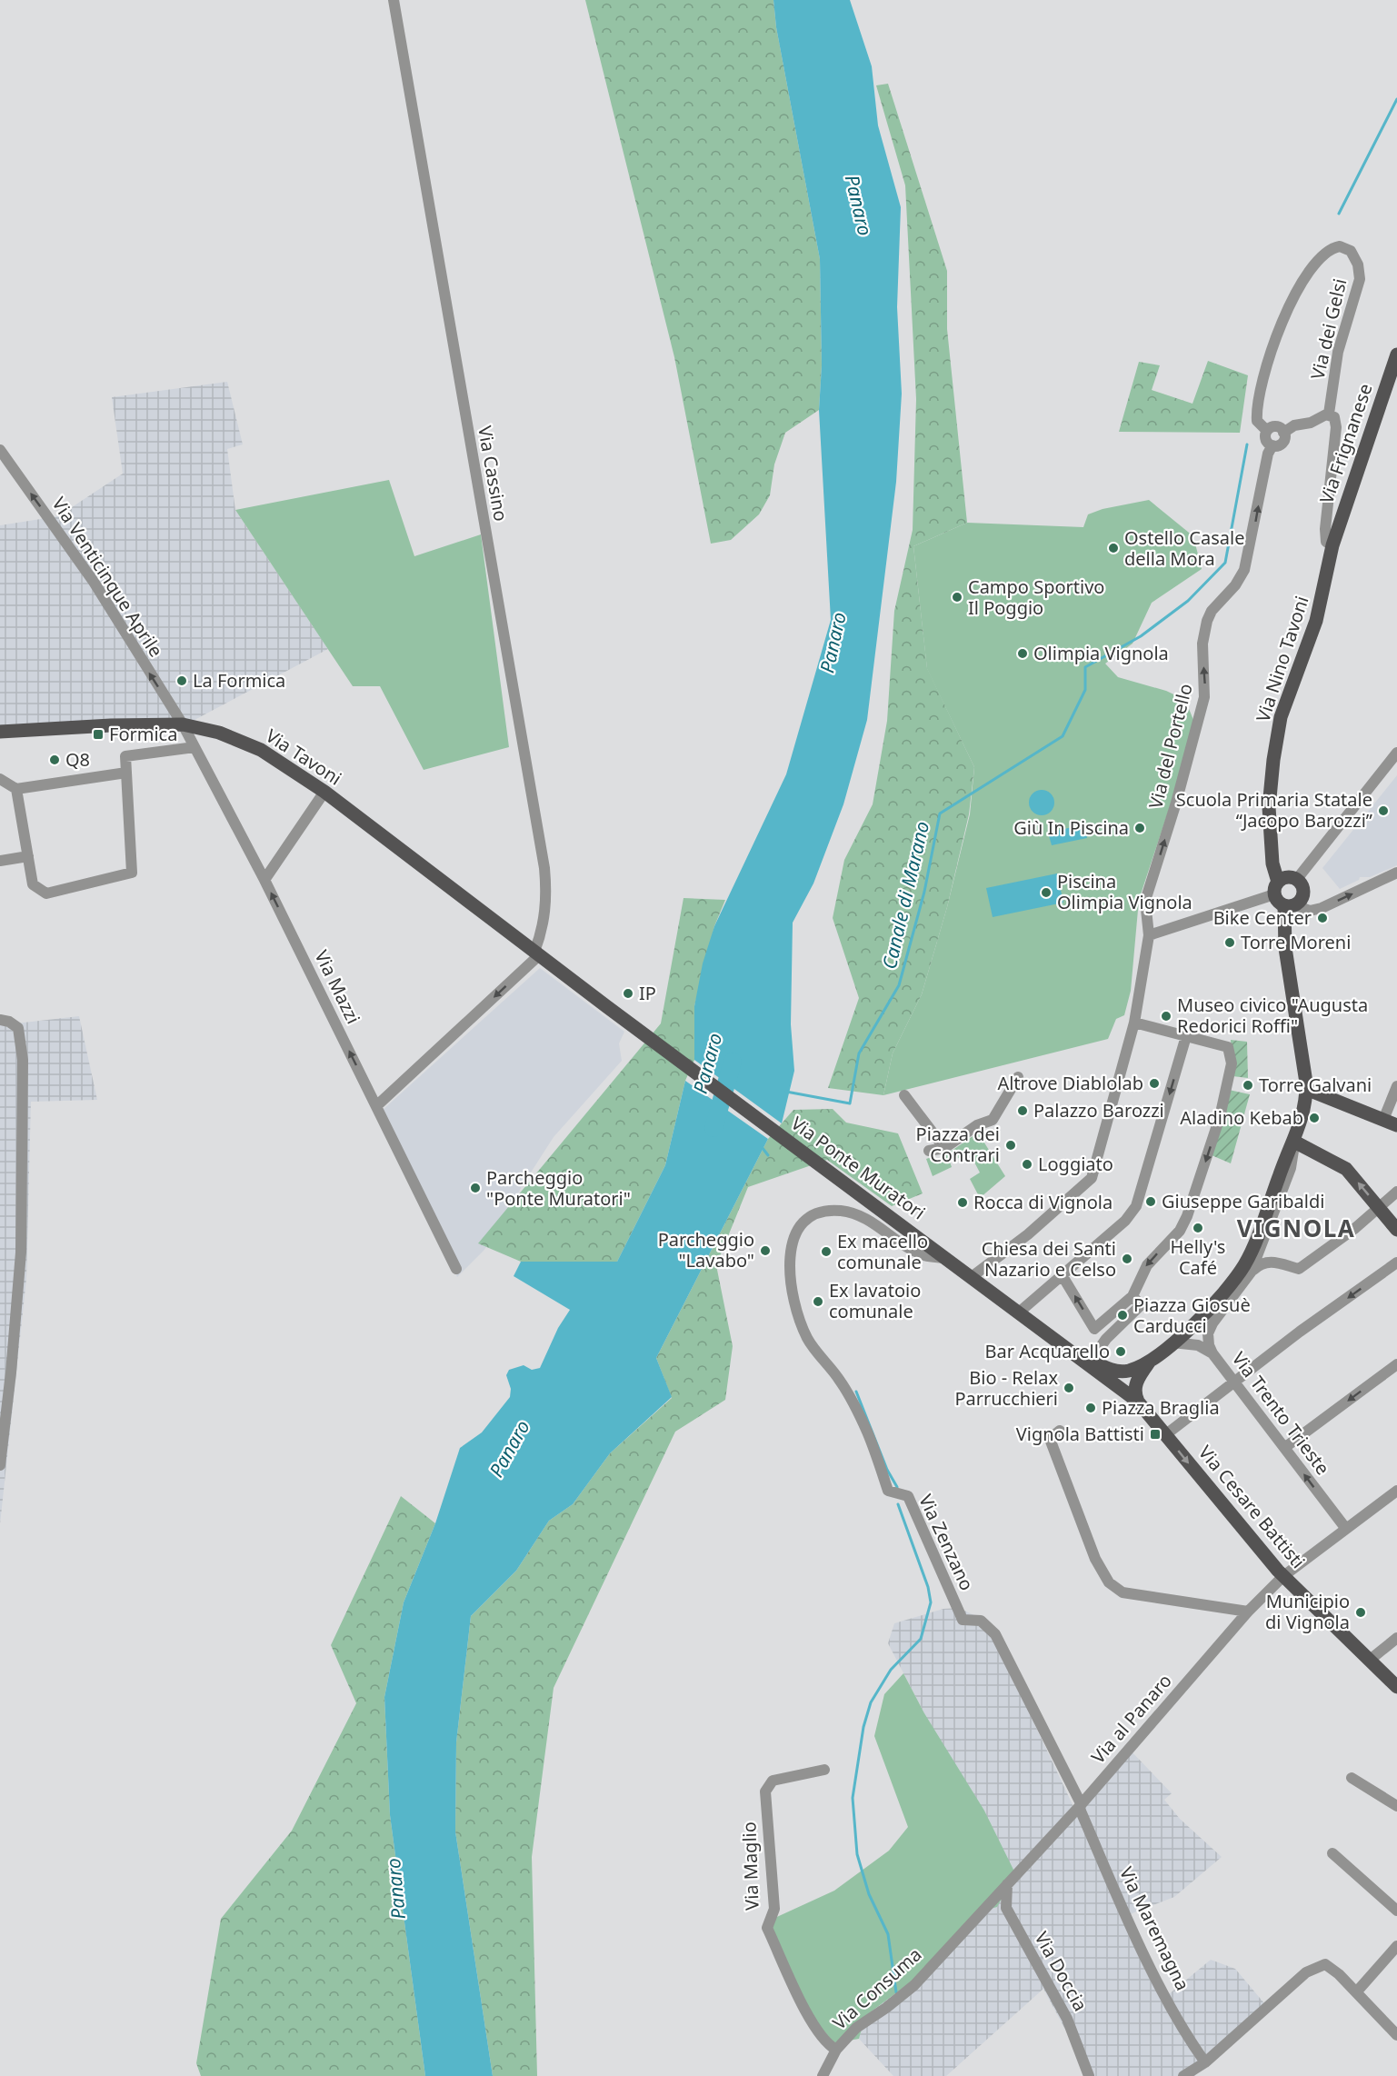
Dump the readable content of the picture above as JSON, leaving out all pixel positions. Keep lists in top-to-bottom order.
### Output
{
  "streets": {
    "main road": [
      "Via Frignanese",
      "Via Nino Tavoni",
      "Via Tavoni",
      "Via Ponte Muratori",
      "Via Cesare Battisti"
    ],
    "street": [
      "Via dei Gelsi",
      "Via Cassino",
      "Via Venticinque Aprile",
      "Via del Portello",
      "Via Mazzi",
      "Via Trento Trieste",
      "Via Zenzano",
      "Via al Panaro",
      "Via Maglio",
      "Via Maremagna",
      "Via Doccia",
      "Via Consuma"
    ]
  },
  "crossings": [
    ["Via dei Gelsi", "Via del Portello"],
    ["Via Frignanese", "Via Nino Tavoni"],
    ["Via Cassino", "Via Tavoni"],
    ["Via Venticinque Aprile", "Via Tavoni"],
    ["Via Venticinque Aprile", "Via Mazzi"],
    ["Via del Portello", "Via Ponte Muratori"],
    ["Via Tavoni", "Via Mazzi"],
    ["Via Tavoni", "Via Ponte Muratori"],
    ["Via Ponte Muratori", "Via Cesare Battisti"],
    ["Via Ponte Muratori", "Via Zenzano"],
    ["Via Trento Trieste", "Via al Panaro"],
    ["Via Cesare Battisti", "Via al Panaro"],
    ["Via Zenzano", "Via al Panaro"],
    ["Via Zenzano", "Via Maremagna"],
    ["Via al Panaro", "Via Maremagna"],
    ["Via al Panaro", "Via Doccia"],
    ["Via al Panaro", "Via Consuma"],
    ["Via Maglio", "Via Consuma"],
    ["Via Doccia", "Via Consuma"]
  ],
  "one_way": [
    "Via Venticinque Aprile",
    "Via del Portello",
    "Via Mazzi",
    "Via Trento Trieste",
    "Via Cesare Battisti"
  ],
  "districts": ["VIGNOLA"],
  "water": ["Panaro", "Canale di Marano"],
  "places": {
    "other": [
      "Ostello Casale della Mora",
      "Campo Sportivo Il Poggio",
      "Olimpia Vignola",
      "La Formica",
      "Q8",
      "Scuola Primaria Statale “Jacopo Barozzi”",
      "Giù In Piscina",
      "Piscina Olimpia Vignola",
      "Bike Center",
      "Torre Moreni",
      "IP",
      "Museo civico \"Augusta Redorici Roffi\"",
      "Altrove Diablolab",
      "Torre Galvani",
      "Palazzo Barozzi",
      "Aladino Kebab",
      "Piazza dei Contrari",
      "Loggiato",
      "Parcheggio \"Ponte Muratori\"",
      "Giuseppe Garibaldi",
      "Rocca di Vignola",
      "Helly's Café",
      "Parcheggio \"Lavabo\"",
      "Ex macello comunale",
      "Chiesa dei Santi Nazario e Celso",
      "Ex lavatoio comunale",
      "Piazza Giosuè Carducci",
      "Bar Acquarello",
      "Bio - Relax Parrucchieri",
      "Piazza Braglia",
      "Municipio di Vignola"
    ],
    "transit": ["Formica", "Vignola Battisti"]
  }
}
